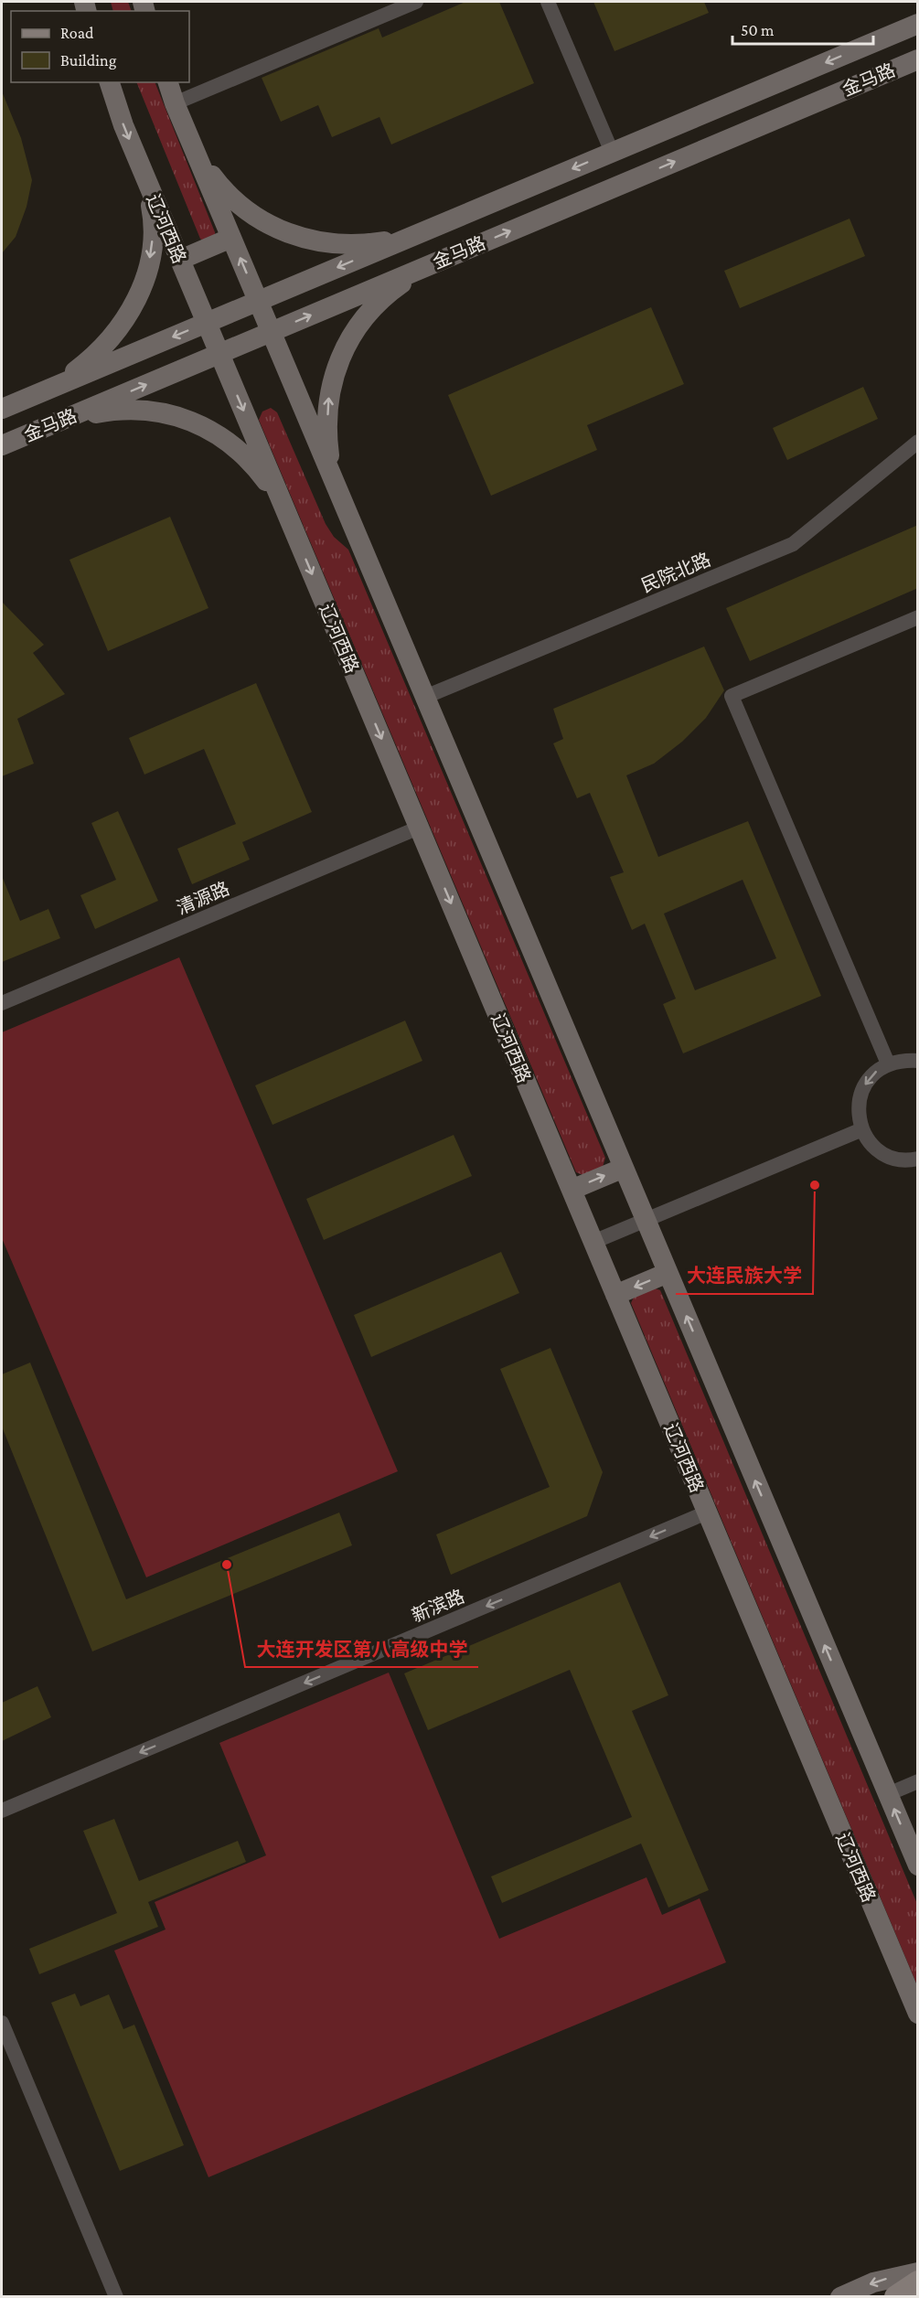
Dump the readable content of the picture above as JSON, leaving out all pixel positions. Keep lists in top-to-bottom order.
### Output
{
  "streets": {
    "main road": ["金马路", "辽河西路"],
    "street": ["民院北路", "清源路", "新滨路"]
  },
  "crossings": [
    ["金马路", "辽河西路"],
    ["辽河西路", "清源路"],
    ["辽河西路", "新滨路"]
  ],
  "one_way": ["新滨路"],
  "places": ["大连民族大学", "大连开发区第八高级中学"],
  "legend": ["Road", "Building"],
  "scale_bar": "50 m"
}
